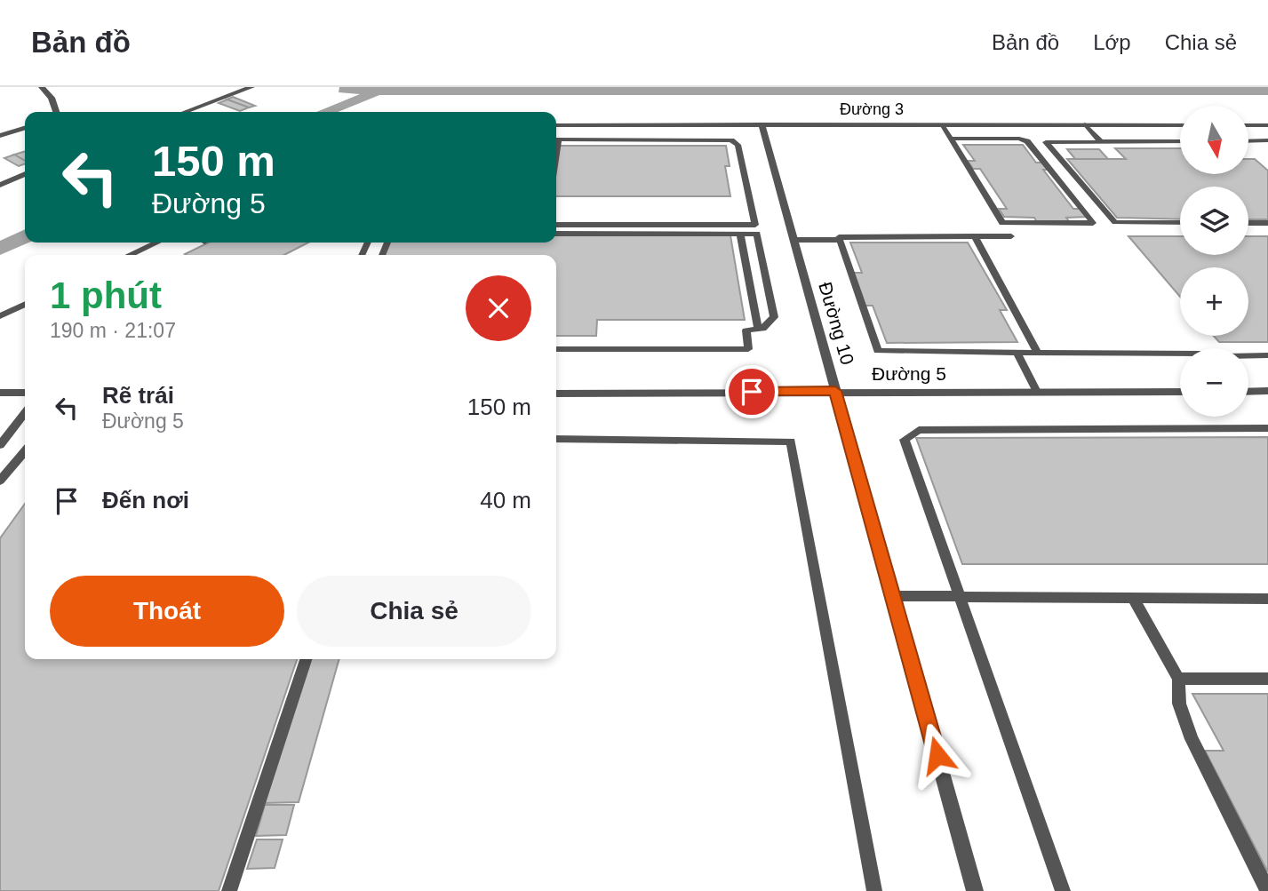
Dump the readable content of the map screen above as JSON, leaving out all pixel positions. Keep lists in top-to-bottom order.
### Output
{
  "streets": {
    "street": ["Đường 3", "Đường 10", "Đường 5"]
  },
  "crossings": [
    ["Đường 3", "Đường 10"],
    ["Đường 10", "Đường 5"]
  ],
  "north": "bottom",
  "page": {
    "header": "Bản đồ",
    "nav": ["Bản đồ", "Lớp", "Chia sẻ"],
    "map_buttons": ["+", "−"],
    "turn": ["150 m", "Đường 5"],
    "heading": ["1 phút", "190 m · 21:07"],
    "list": [
      {
        "name": "Rẽ trái",
        "note": "Đường 5",
        "value": "150 m"
      },
      {
        "name": "Đến nơi",
        "value": "40 m"
      }
    ],
    "buttons": ["Thoát", "Chia sẻ"]
  }
}
